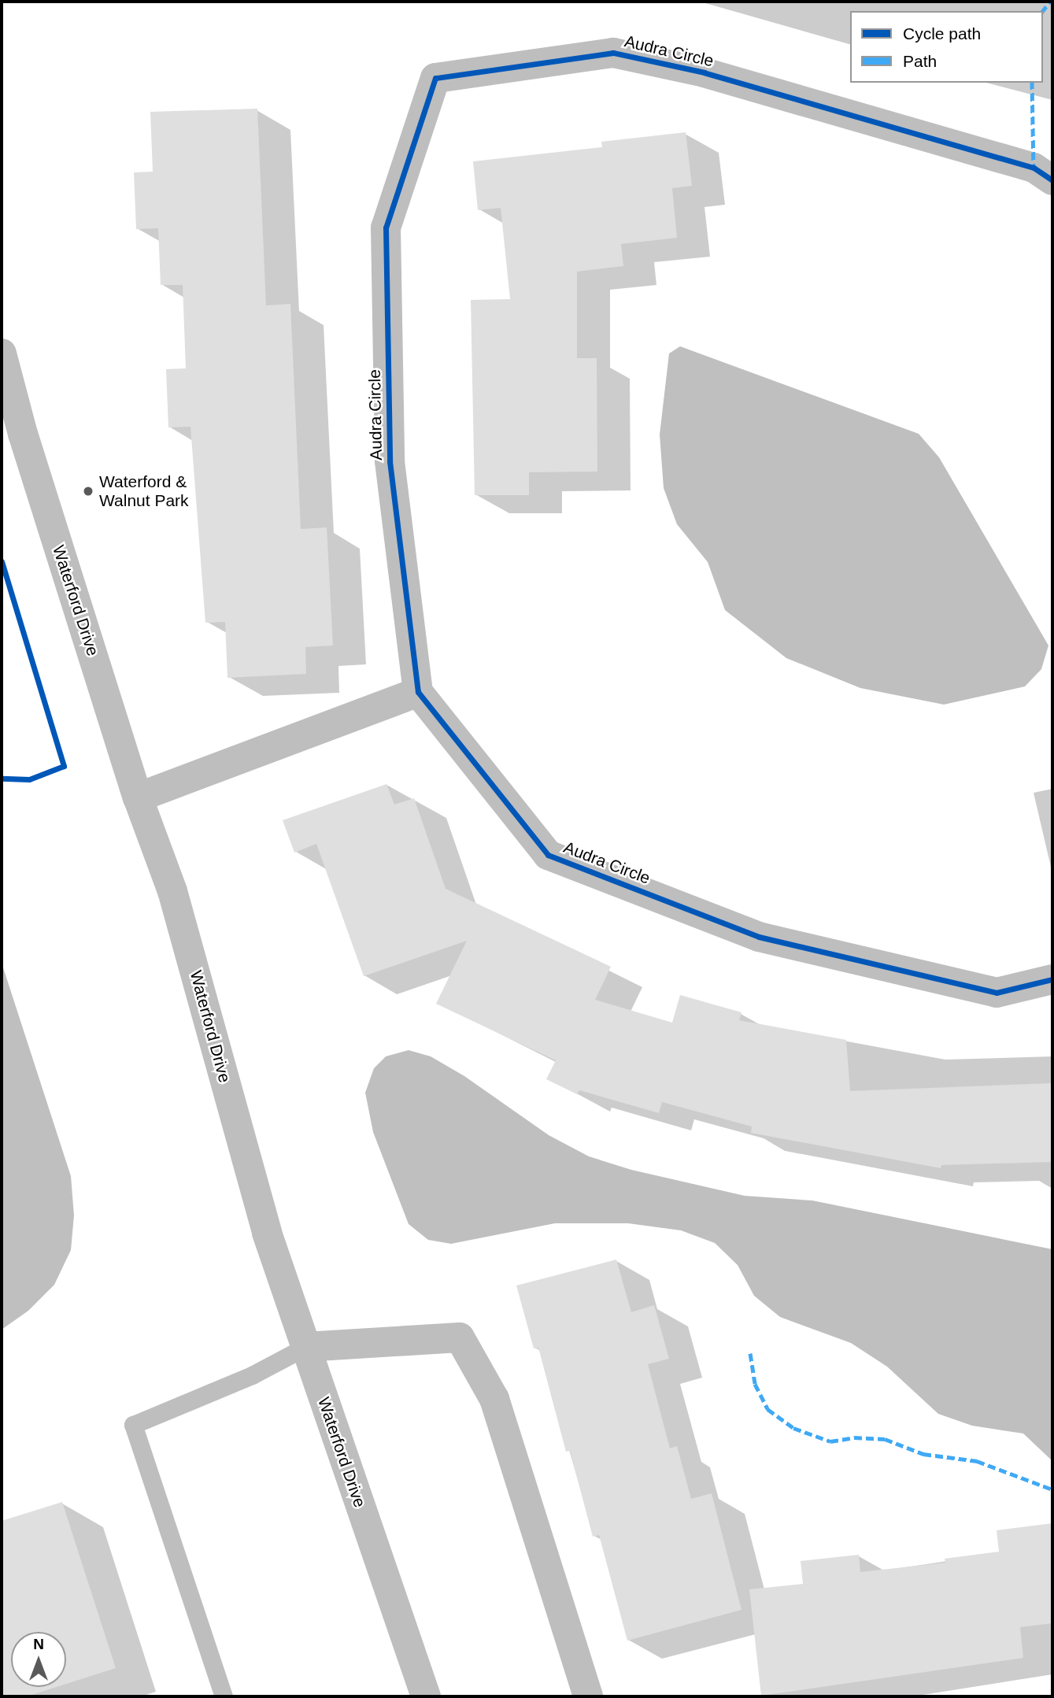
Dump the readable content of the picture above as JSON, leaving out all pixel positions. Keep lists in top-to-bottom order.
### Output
{
  "streets": {
    "street": ["Audra Circle", "Waterford Drive"]
  },
  "places": ["Waterford & Walnut Park"],
  "legend": ["Cycle path", "Path"],
  "north": "top"
}
